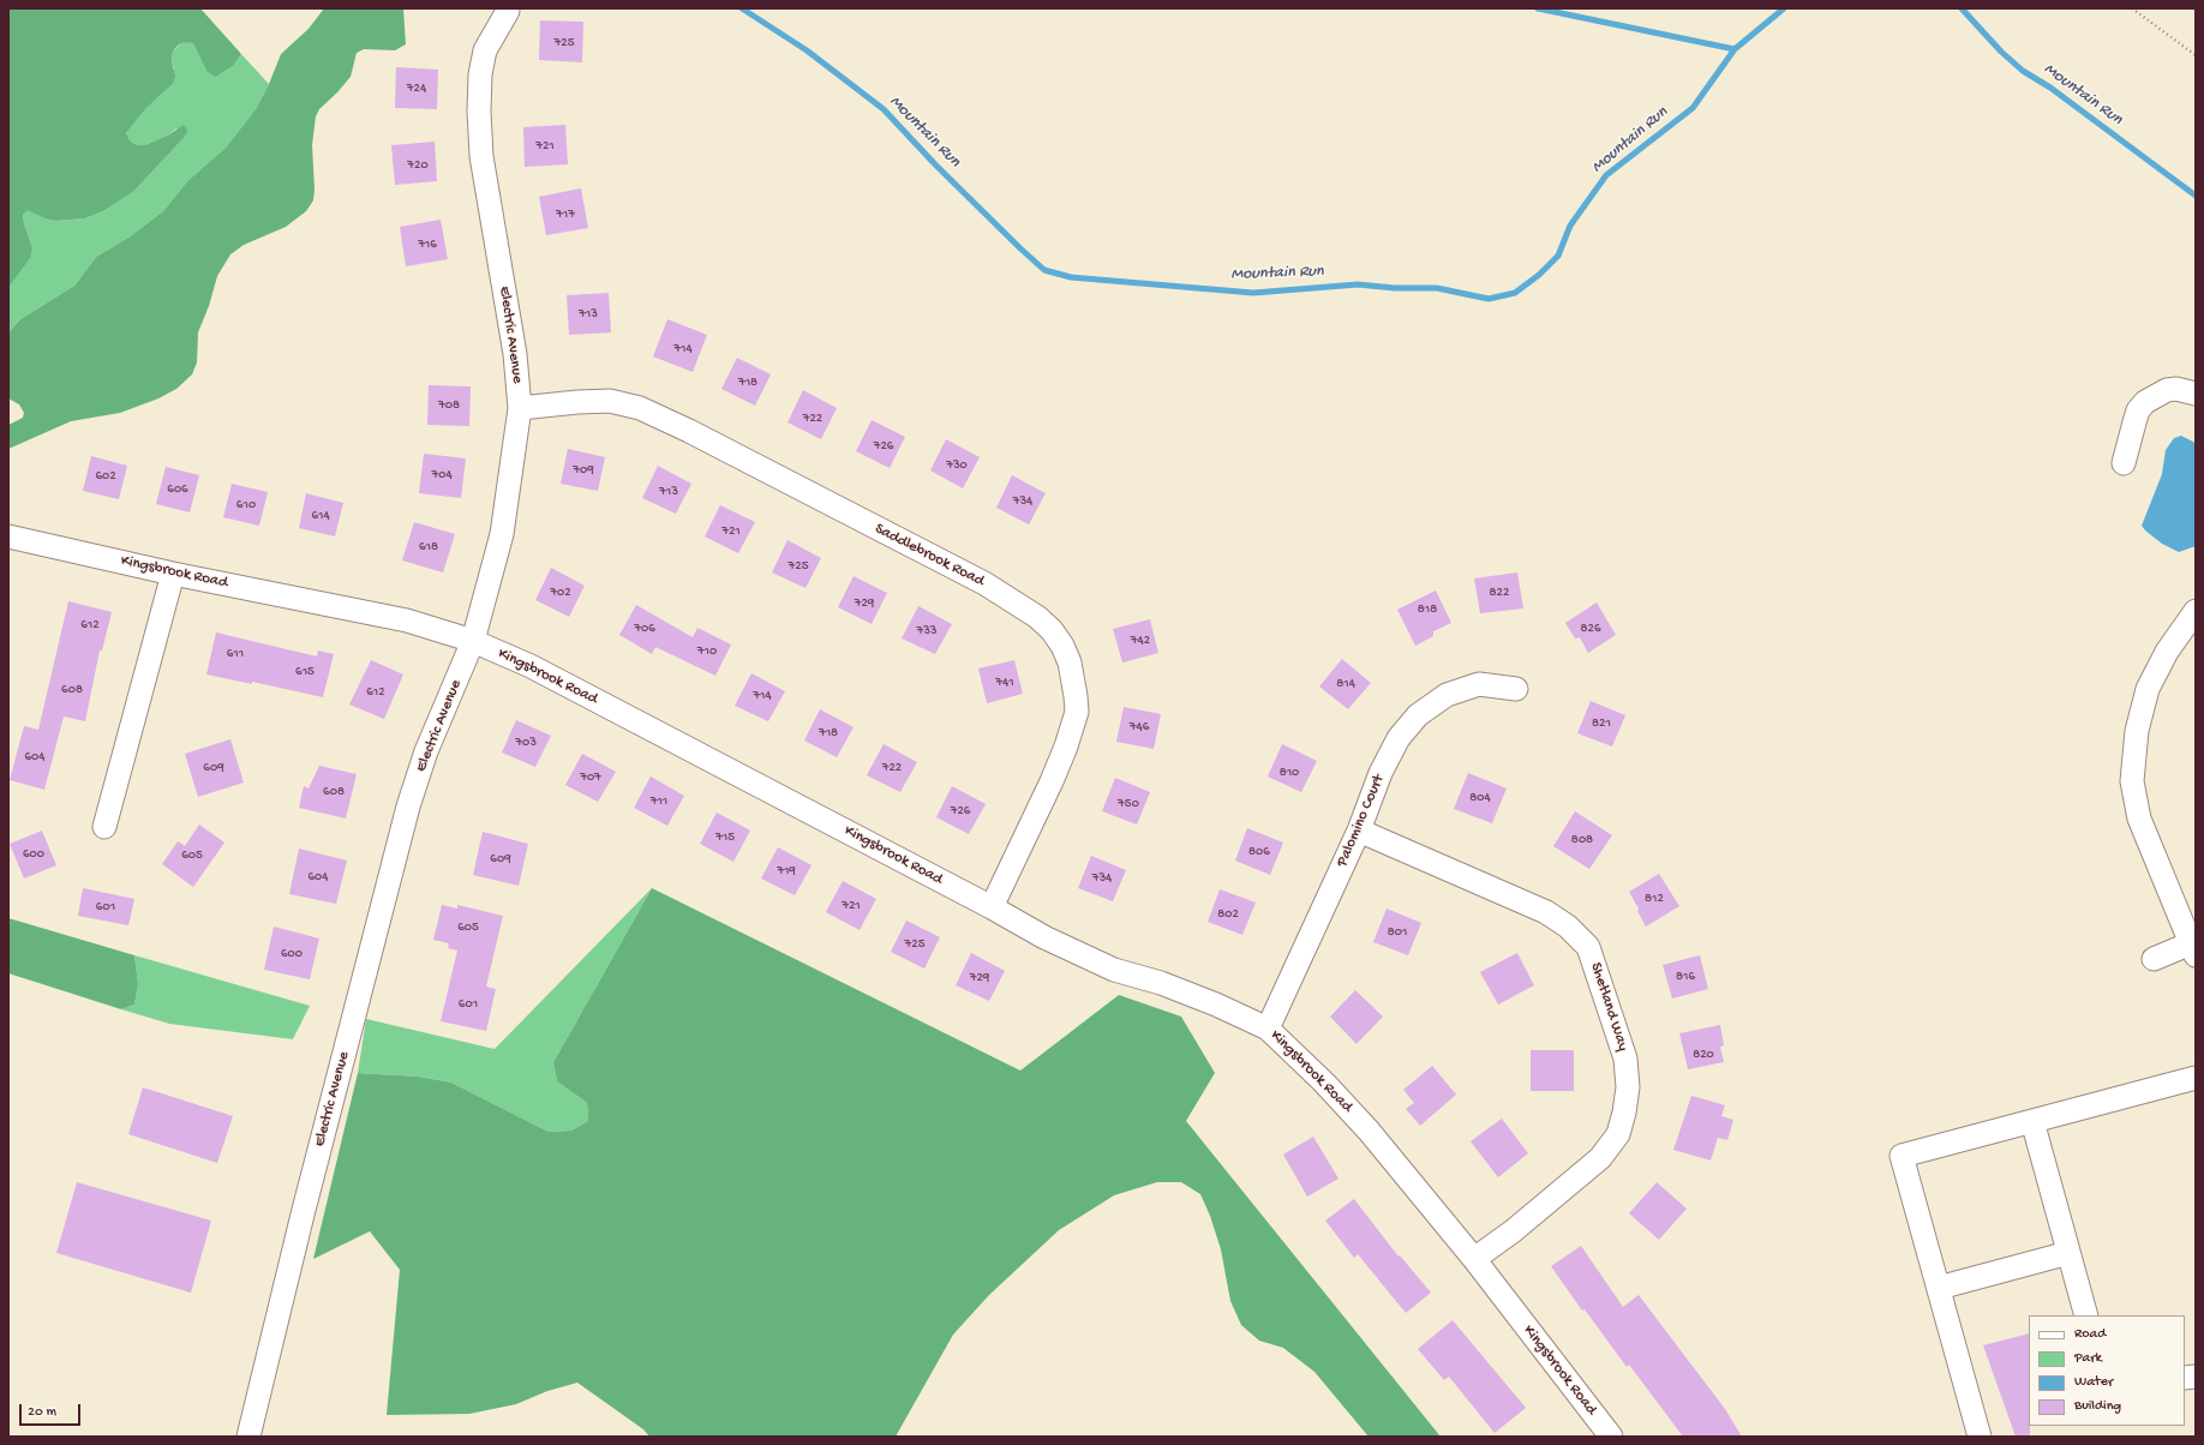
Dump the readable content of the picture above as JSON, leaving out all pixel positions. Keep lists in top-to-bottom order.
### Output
{
  "streets": {
    "street": [
      "Electric Avenue",
      "Saddlebrook Road",
      "Kingsbrook Road",
      "Palomino Court",
      "Shetland Way"
    ]
  },
  "crossings": [
    ["Electric Avenue", "Saddlebrook Road"],
    ["Electric Avenue", "Kingsbrook Road"],
    ["Saddlebrook Road", "Kingsbrook Road"],
    ["Kingsbrook Road", "Palomino Court"],
    ["Kingsbrook Road", "Shetland Way"],
    ["Palomino Court", "Shetland Way"]
  ],
  "water": ["Mountain Run"],
  "house_numbers": [
    "725",
    "724",
    "721",
    "720",
    "717",
    "716",
    "713",
    "714",
    "718",
    "708",
    "722",
    "726",
    "730",
    "709",
    "704",
    "602",
    "606",
    "713",
    "734",
    "610",
    "614",
    "721",
    "618",
    "725",
    "702",
    "822",
    "729",
    "818",
    "612",
    "706",
    "826",
    "733",
    "742",
    "710",
    "611",
    "615",
    "741",
    "814",
    "608",
    "612",
    "714",
    "821",
    "746",
    "718",
    "703",
    "604",
    "609",
    "722",
    "810",
    "707",
    "608",
    "804",
    "711",
    "750",
    "726",
    "715",
    "808",
    "806",
    "600",
    "605",
    "609",
    "719",
    "604",
    "734",
    "812",
    "721",
    "601",
    "802",
    "605",
    "801",
    "725",
    "600",
    "816",
    "729",
    "601",
    "820"
  ],
  "legend": [
    "Road",
    "Park",
    "Water",
    "Building"
  ],
  "scale_bar": "20 m"
}
